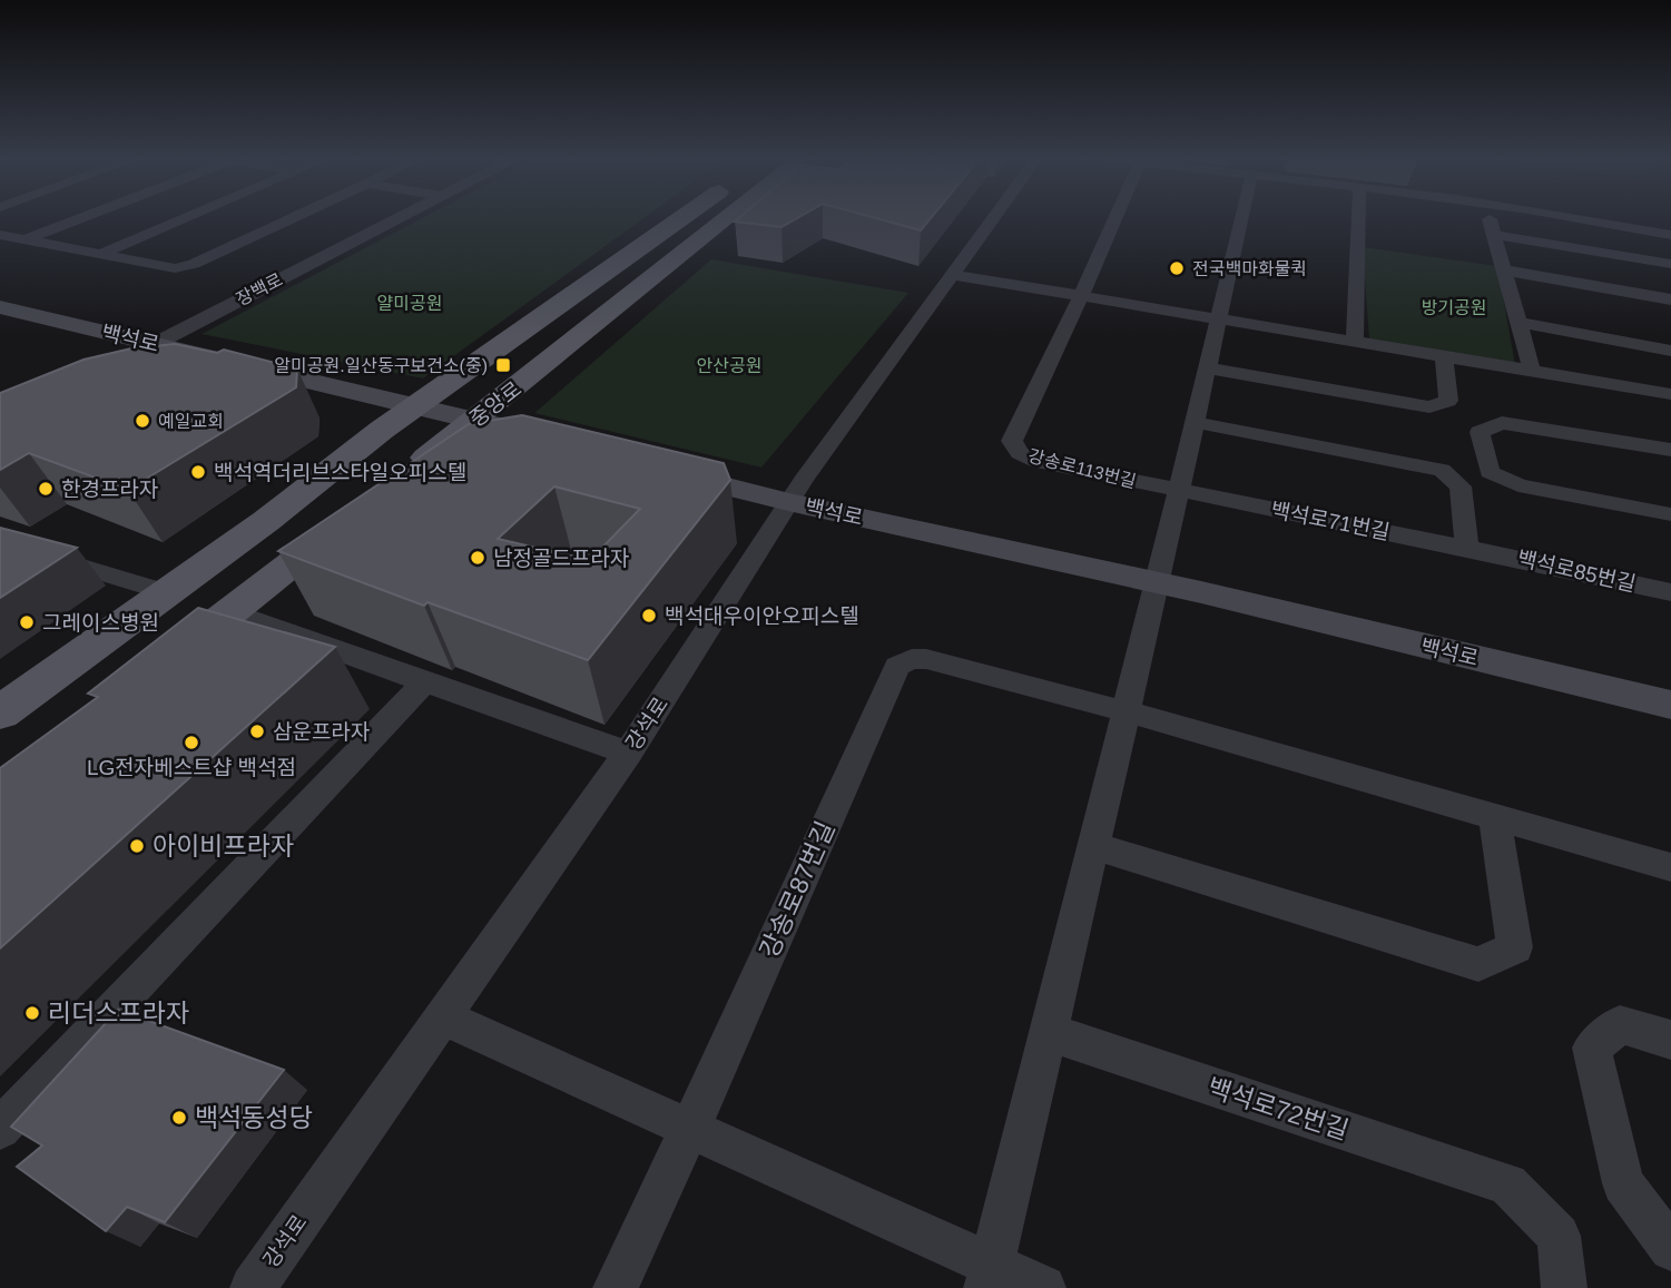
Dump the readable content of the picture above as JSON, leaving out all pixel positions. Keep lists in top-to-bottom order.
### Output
{
  "streets": {
    "main road": ["백석로", "중앙로"],
    "street": [
      "장백로",
      "강송로113번길",
      "백석로71번길",
      "백석로85번길",
      "강석로",
      "강송로87번길",
      "백석로72번길"
    ]
  },
  "crossings": [
    ["장백로", "백석로"],
    ["백석로", "중앙로"],
    ["백석로", "강석로"],
    ["강송로113번길", "백석로71번길"],
    ["백석로71번길", "백석로85번길"]
  ],
  "parks": ["얄미공원", "방기공원", "안산공원"],
  "places": {
    "other": [
      "전국백마화물퀵",
      "예일교회",
      "백석역더리브스타일오피스텔",
      "한경프라자",
      "남정골드프라자",
      "백석대우이안오피스텔",
      "그레이스병원",
      "삼운프라자",
      "LG전자베스트샵 백석점",
      "아이비프라자",
      "리더스프라자",
      "백석동성당"
    ],
    "transit": ["알미공원.일산동구보건소(중)"]
  }
}
